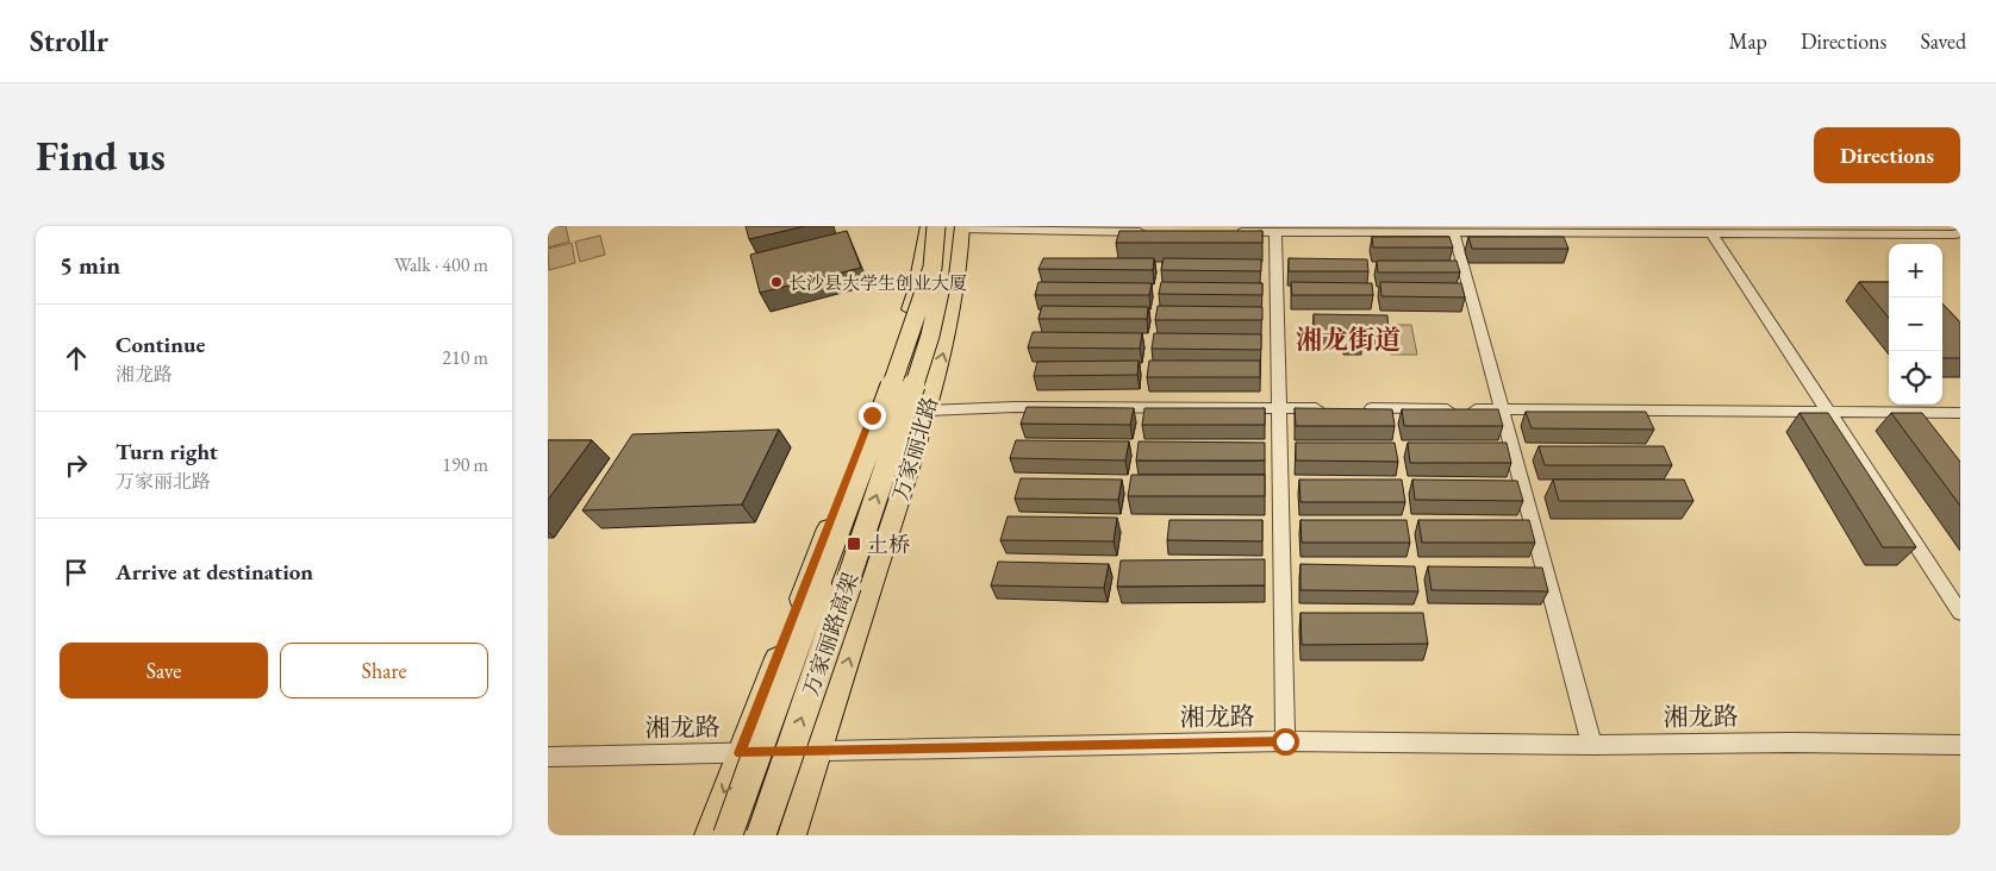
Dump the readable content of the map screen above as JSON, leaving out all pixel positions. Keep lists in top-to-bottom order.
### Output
{
  "streets": {
    "highway": ["万家丽路高架"],
    "main road": ["万家丽北路"],
    "street": ["湘龙路"]
  },
  "crossings": [
    ["万家丽北路", "万家丽路高架"],
    ["万家丽北路", "湘龙路"]
  ],
  "districts": ["湘龙街道"],
  "places": {
    "other": ["长沙县大学生创业大厦"],
    "transit": ["土桥"]
  },
  "page": {
    "header": "Strollr",
    "nav": ["Map", "Directions", "Saved"],
    "buttons": [
      "Directions",
      ["Save", "Share"]
    ],
    "title": "Find us",
    "heading": ["5 min", "Walk · 400 m"],
    "map_buttons": ["+", "−"],
    "list": [
      ["Continue", "湘龙路", "210 m"],
      ["Turn right", "万家丽北路", "190 m"],
      "Arrive at destination"
    ]
  }
}
